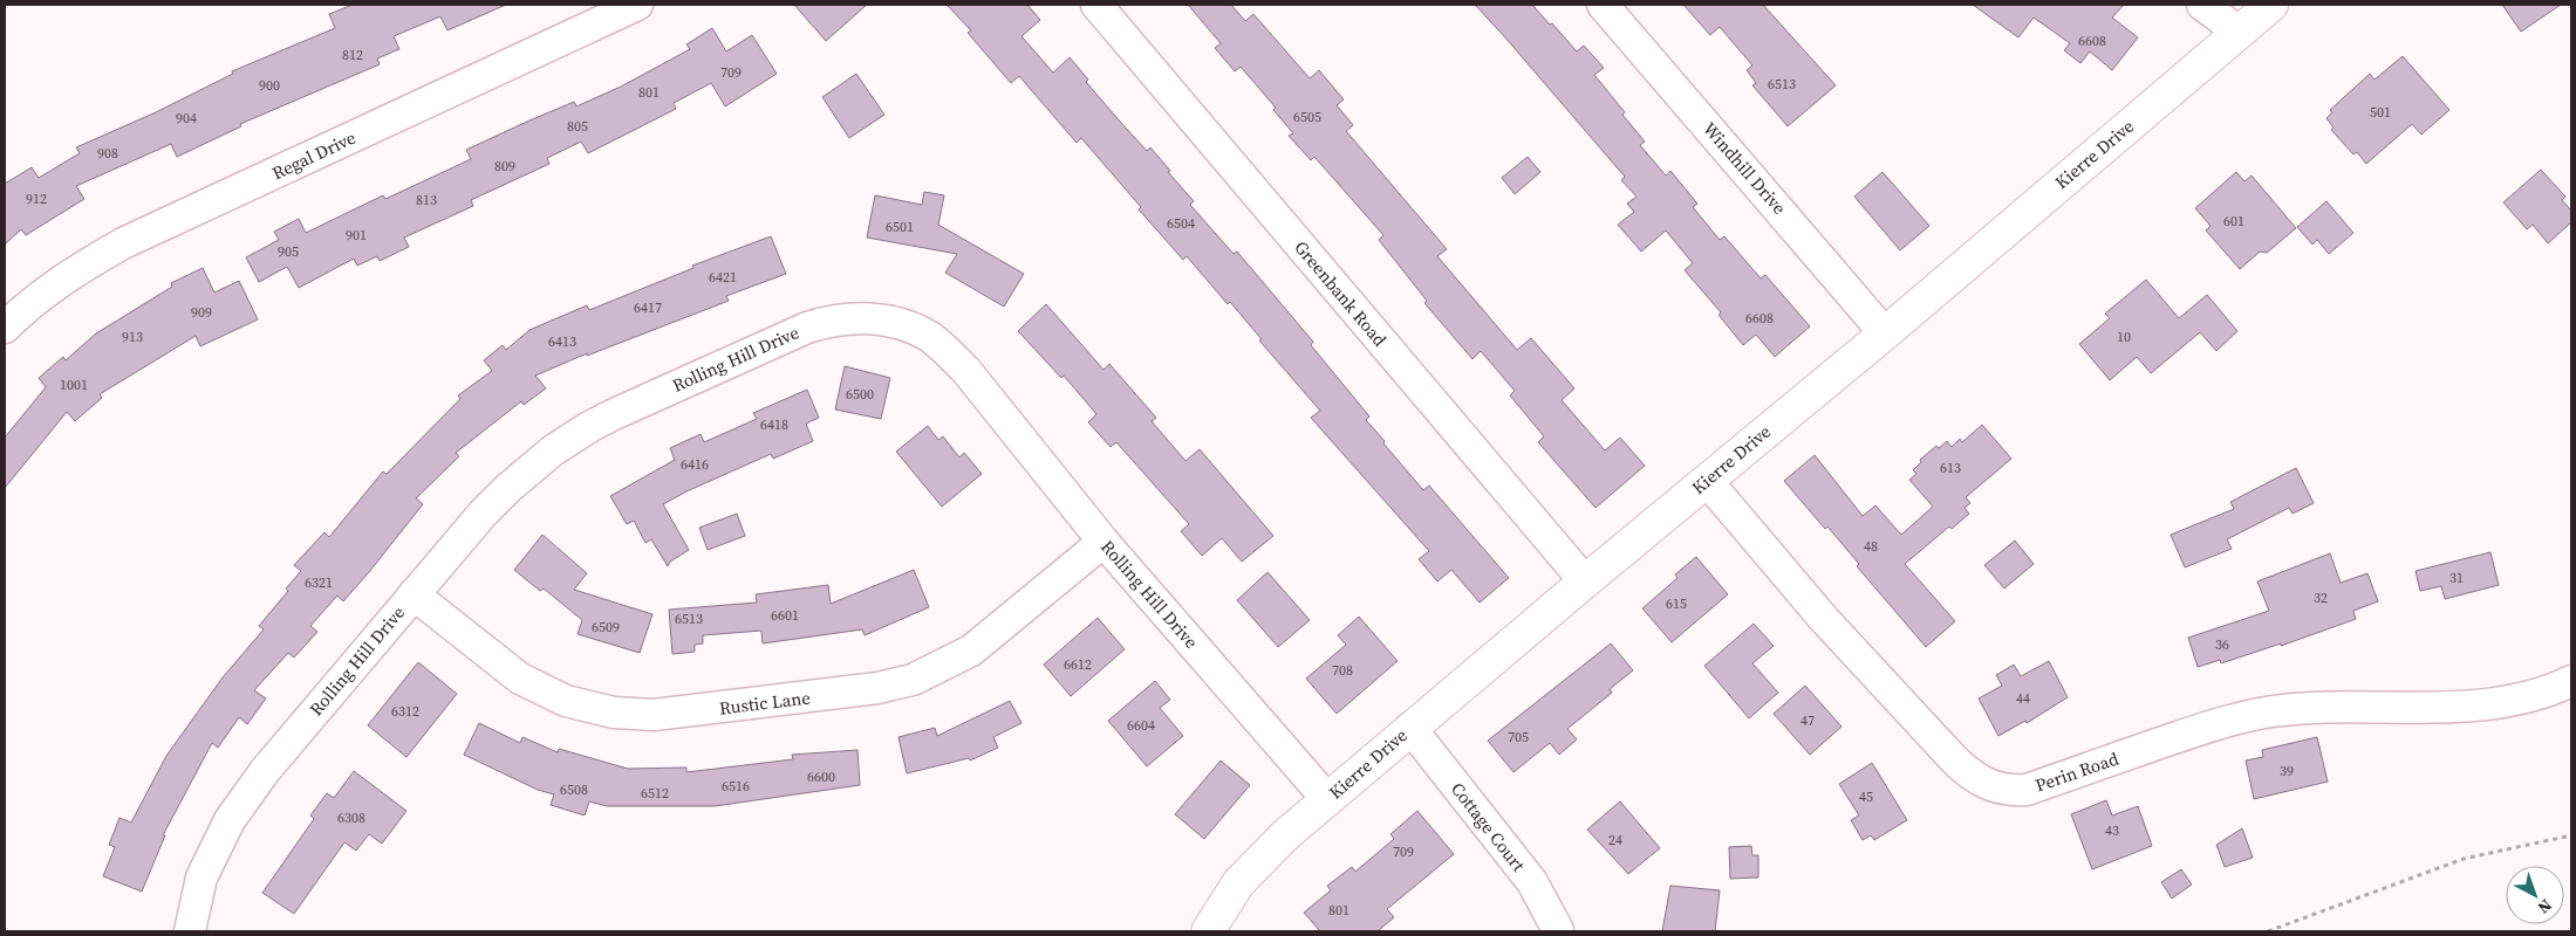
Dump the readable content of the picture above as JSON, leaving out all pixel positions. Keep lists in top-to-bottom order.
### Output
{
  "streets": {
    "street": [
      "Kierre Drive",
      "Regal Drive",
      "Windhill Drive",
      "Greenbank Road",
      "Rolling Hill Drive",
      "Rustic Lane",
      "Perin Road",
      "Cottage Court"
    ]
  },
  "crossings": [
    ["Kierre Drive", "Windhill Drive"],
    ["Kierre Drive", "Greenbank Road"],
    ["Kierre Drive", "Rolling Hill Drive"],
    ["Kierre Drive", "Perin Road"],
    ["Kierre Drive", "Cottage Court"],
    ["Rolling Hill Drive", "Rustic Lane"]
  ],
  "house_numbers": [
    "6608",
    "812",
    "709",
    "6513",
    "900",
    "801",
    "501",
    "6505",
    "904",
    "805",
    "908",
    "809",
    "912",
    "813",
    "601",
    "6504",
    "6501",
    "901",
    "905",
    "6421",
    "6417",
    "909",
    "6608",
    "913",
    "10",
    "6413",
    "1001",
    "6500",
    "6418",
    "6416",
    "613",
    "48",
    "31",
    "6321",
    "32",
    "615",
    "6601",
    "6513",
    "6509",
    "36",
    "6612",
    "708",
    "44",
    "6312",
    "47",
    "6604",
    "705",
    "39",
    "6600",
    "6516",
    "6508",
    "6512",
    "45",
    "6308",
    "43",
    "24",
    "709",
    "801"
  ],
  "north": "bottom right"
}
